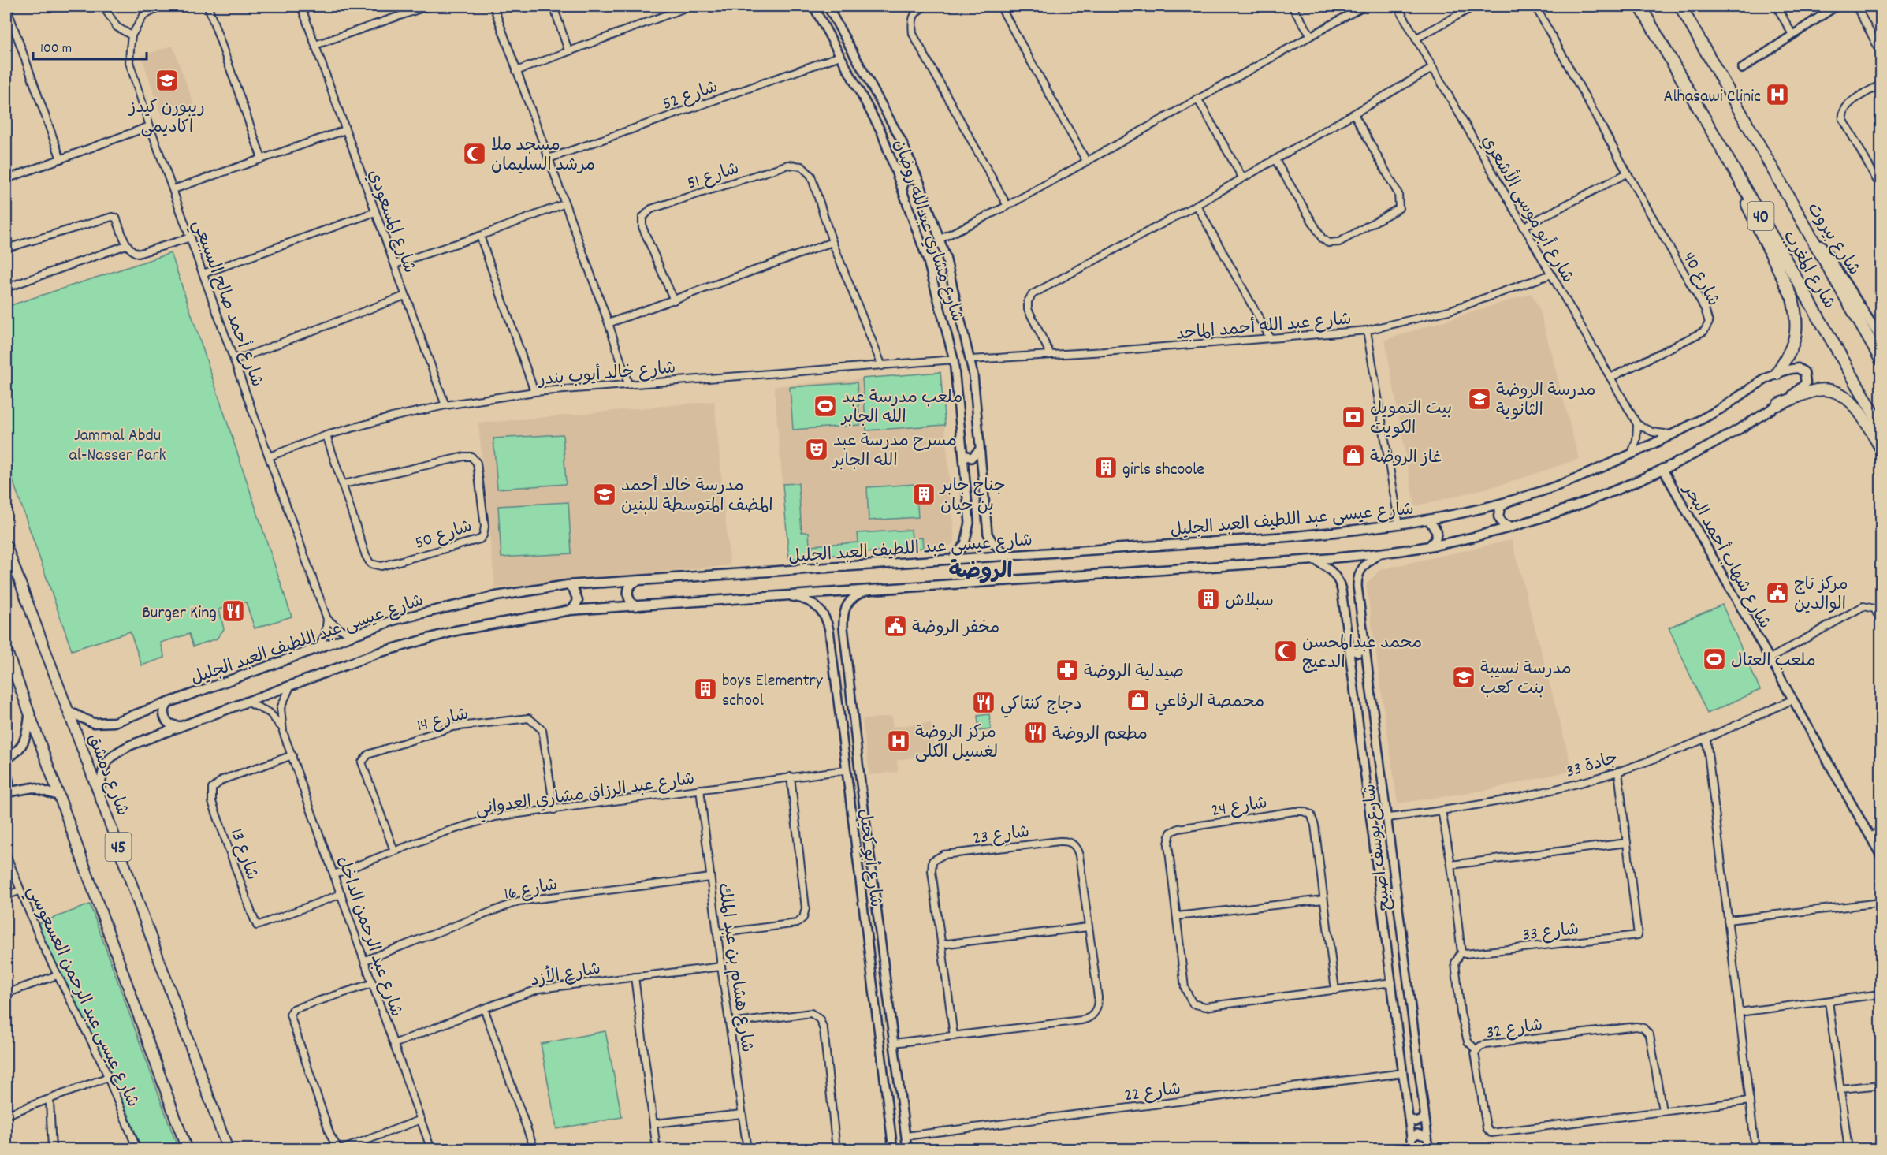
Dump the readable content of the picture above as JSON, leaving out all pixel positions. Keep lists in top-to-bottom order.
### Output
{
  "streets": {
    "highway": ["40", "شارع المغرب"],
    "main road": [
      "شارع بيروت",
      "شارع عيسى عبد اللطيف العبد الجليل",
      "شارع دمشق",
      "45"
    ],
    "street": [
      "شارع 52",
      "شارع 51",
      "شارع أبو موسى الأشعري",
      "شارع المسعودي",
      "شارع مشاري عبدالله روضان",
      "شارع 40",
      "شارع أحمد صالح السبيعي",
      "شارع عبد الله أحمد الماجد",
      "شارع خالد أيوب بندر",
      "شارع 50",
      "شارع شهاب أحمد البحر",
      "شارع 14",
      "جادة 33",
      "شارع عبد الرزاق مشاري العدواني",
      "شارع 24",
      "شارع 23",
      "شارع يوسف اصبيح",
      "شارع 13",
      "شارع أبو كحيل",
      "شارع 16",
      "شارع 33",
      "شارع عبد الرحمن الداخل",
      "شارع هشام بن عبد الملك",
      "شارع الأزد",
      "شارع عيسى عبد الرحمن العسعوسي",
      "شارع 32",
      "شارع 22"
    ]
  },
  "crossings": [
    ["شارع 52", "شارع مشاري عبدالله روضان"],
    ["شارع 51", "شارع خالد أيوب بندر"],
    ["شارع أبو موسى الأشعري", "شارع 40"],
    ["شارع أبو موسى الأشعري", "شارع عبد الله أحمد الماجد"],
    ["شارع المسعودي", "شارع خالد أيوب بندر"],
    ["شارع مشاري عبدالله روضان", "شارع عبد الله أحمد الماجد"],
    ["شارع مشاري عبدالله روضان", "شارع خالد أيوب بندر"],
    ["شارع مشاري عبدالله روضان", "شارع عيسى عبد اللطيف العبد الجليل"],
    ["شارع بيروت", "شارع المغرب"],
    ["شارع أحمد صالح السبيعي", "شارع خالد أيوب بندر"],
    ["شارع خالد أيوب بندر", "شارع 50"],
    ["شارع عيسى عبد اللطيف العبد الجليل", "شارع شهاب أحمد البحر"],
    ["شارع عيسى عبد اللطيف العبد الجليل", "شارع دمشق"],
    ["شارع عيسى عبد اللطيف العبد الجليل", "شارع يوسف اصبيح"],
    ["شارع عيسى عبد اللطيف العبد الجليل", "شارع أبو كحيل"],
    ["شارع عيسى عبد اللطيف العبد الجليل", "شارع عبد الرحمن الداخل"],
    ["شارع شهاب أحمد البحر", "جادة 33"],
    ["شارع 14", "شارع عبد الرزاق مشاري العدواني"],
    ["جادة 33", "شارع يوسف اصبيح"],
    ["جادة 33", "شارع 33"],
    ["شارع عبد الرزاق مشاري العدواني", "شارع أبو كحيل"],
    ["شارع عبد الرزاق مشاري العدواني", "شارع عبد الرحمن الداخل"],
    ["شارع عبد الرزاق مشاري العدواني", "شارع هشام بن عبد الملك"],
    ["شارع 24", "شارع يوسف اصبيح"],
    ["شارع 23", "شارع أبو كحيل"],
    ["شارع يوسف اصبيح", "شارع 22"],
    ["شارع 13", "شارع عبد الرحمن الداخل"],
    ["شارع أبو كحيل", "شارع 22"],
    ["شارع 16", "شارع عبد الرحمن الداخل"],
    ["شارع 16", "شارع هشام بن عبد الملك"],
    ["شارع عبد الرحمن الداخل", "شارع الأزد"],
    ["شارع هشام بن عبد الملك", "شارع الأزد"]
  ],
  "districts": ["الروضة"],
  "parks": ["Jammal Abdu al-Nasser Park"],
  "places": {
    "school or university": [
      "ريبورن كيدز اكاديمى",
      "مدرسة الروضة الثانوية",
      "مدرسة خالد أحمد المضف المتوسطة للبنين",
      "مدرسة نسيبة بنت كعب"
    ],
    "hospital": ["Alhasawi Clinic", "مركز الروضة لغسيل الكلى"],
    "mosque": ["مسجد ملا مرشد السليمان", "محمد عبدالمحسن الدعيج"],
    "sports": ["ملعب مدرسة عبد الله الجابر", "ملعب العتال"],
    "bank": ["بيت التمويل الكويت"],
    "theatre": ["مسرح مدرسة عبد الله الجابر"],
    "shop": ["غاز الروضة", "محمصة الرفاعي"],
    "building": [
      "girls shcoole",
      "جناح جابر بن حيان",
      "سبلاش",
      "boys Elementry school"
    ],
    "public building": ["مركز تاج الوالدين", "مخفر الروضة"],
    "restaurant": ["Burger King", "دجاج كنتاكي", "مطعم الروضة"],
    "pharmacy": ["صيدلية الروضة"]
  },
  "scale_bar": "100 m"
}
